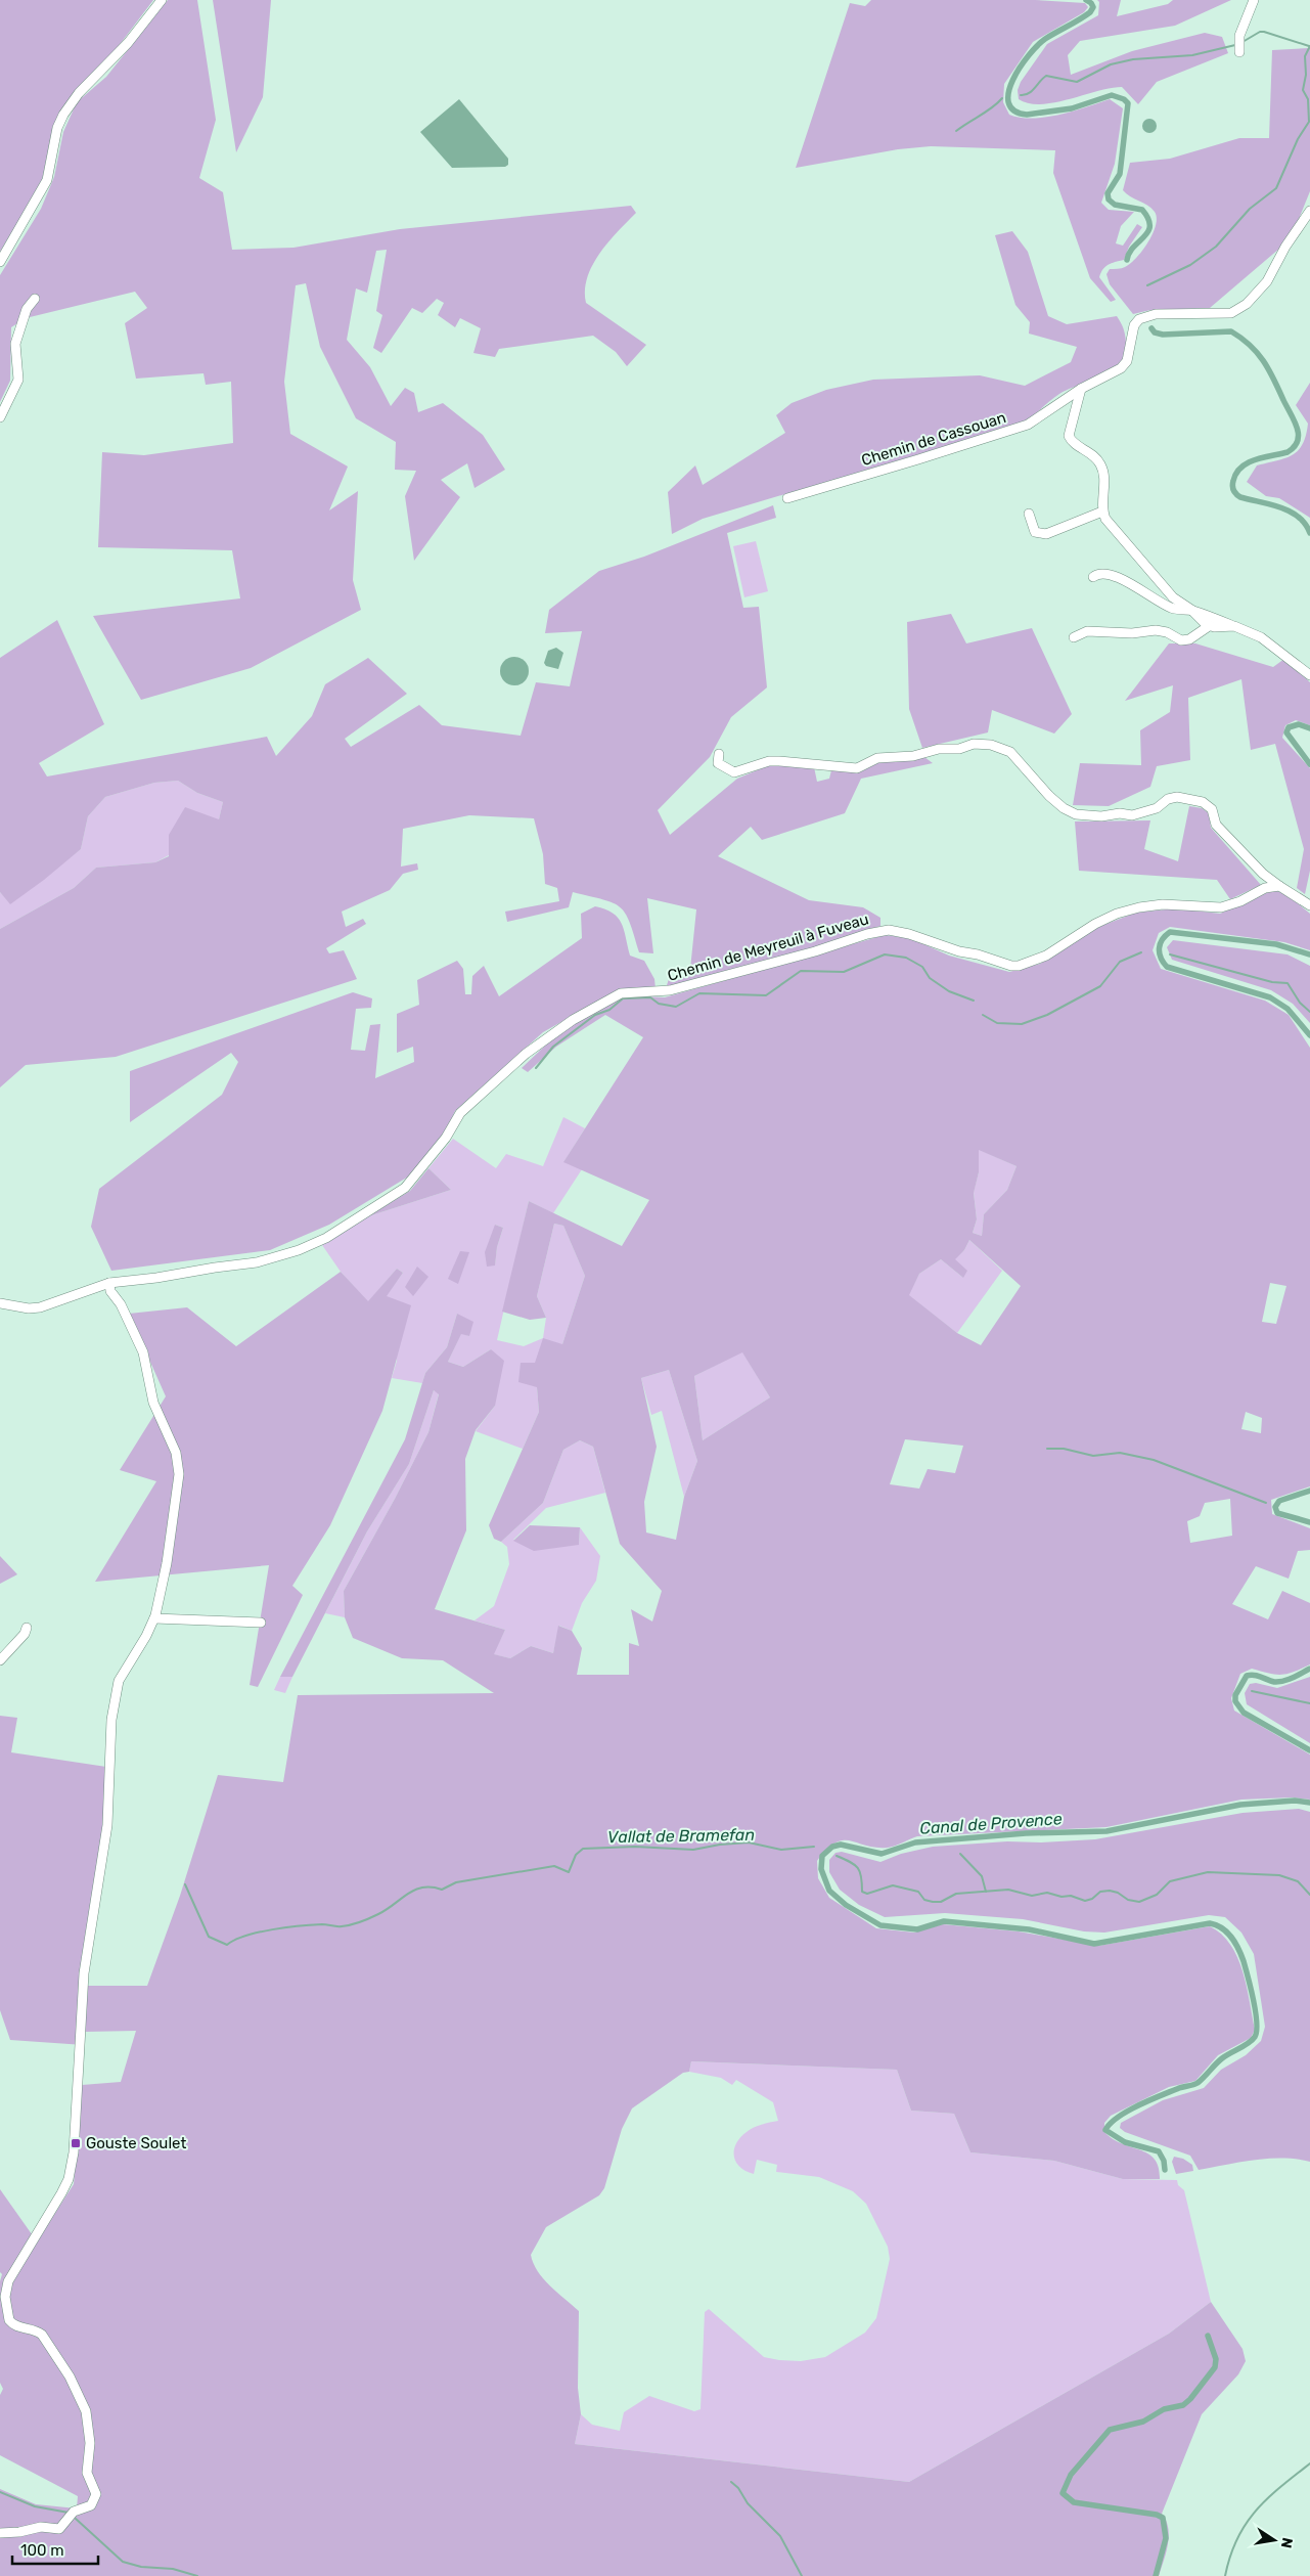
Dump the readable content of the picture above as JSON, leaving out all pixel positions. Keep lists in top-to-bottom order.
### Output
{
  "streets": {
    "street": ["Chemin de Cassouan", "Chemin de Meyreuil à Fuveau"]
  },
  "water": ["Canal de Provence", "Vallat de Bramefan"],
  "places": {
    "transit": ["Gouste Soulet"]
  },
  "scale_bar": "100 m",
  "north": "right"
}
